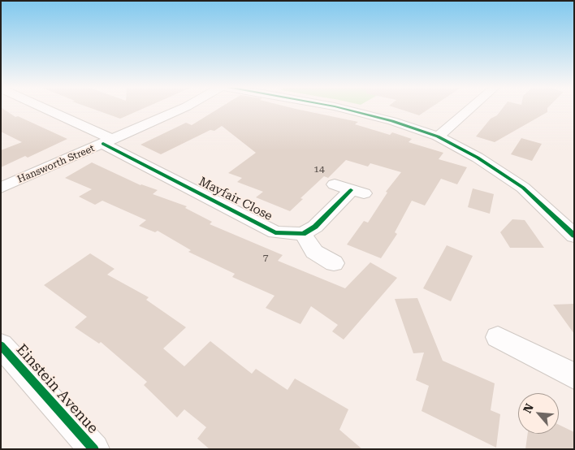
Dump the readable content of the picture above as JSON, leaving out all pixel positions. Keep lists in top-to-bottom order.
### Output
{
  "streets": {
    "street": ["Hansworth Street", "Mayfair Close", "Einstein Avenue"]
  },
  "crossings": [
    ["Hansworth Street", "Mayfair Close"]
  ],
  "house_numbers": ["14", "7"],
  "north": "top left"
}
